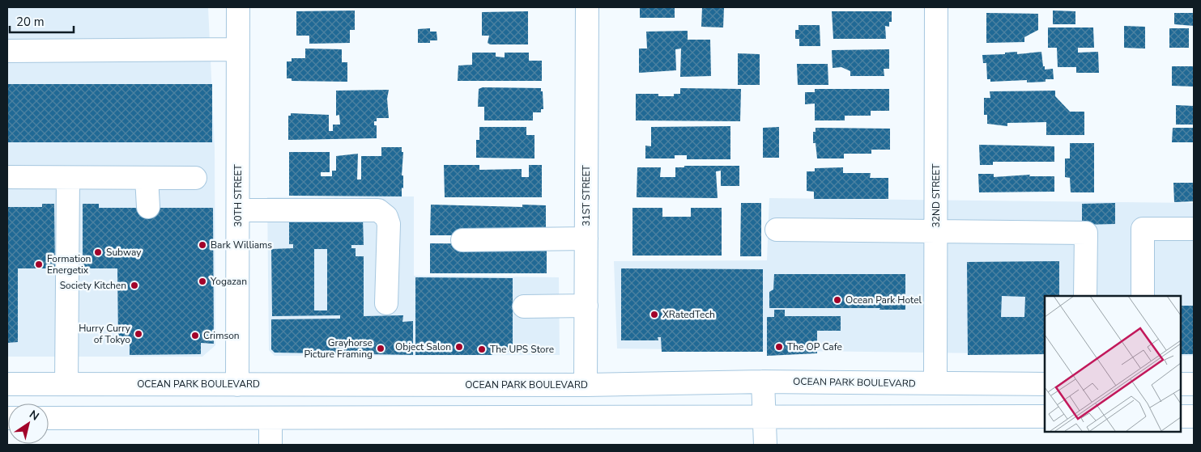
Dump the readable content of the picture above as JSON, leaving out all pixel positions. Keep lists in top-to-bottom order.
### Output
{
  "streets": {
    "street": [
      "30TH STREET",
      "31ST STREET",
      "32ND STREET",
      "OCEAN PARK BOULEVARD"
    ]
  },
  "crossings": [
    ["30TH STREET", "OCEAN PARK BOULEVARD"],
    ["31ST STREET", "OCEAN PARK BOULEVARD"],
    ["32ND STREET", "OCEAN PARK BOULEVARD"]
  ],
  "places": [
    "Bark Williams",
    "Subway",
    "Formation Energetix",
    "Yogazan",
    "Society Kitchen",
    "Ocean Park Hotel",
    "XRatedTech",
    "Hurry Curry of Tokyo",
    "Crimson",
    "Object Salon",
    "The OP Cafe",
    "Grayhorse Picture Framing",
    "The UPS Store"
  ],
  "scale_bar": "20 m",
  "north": "top right"
}
